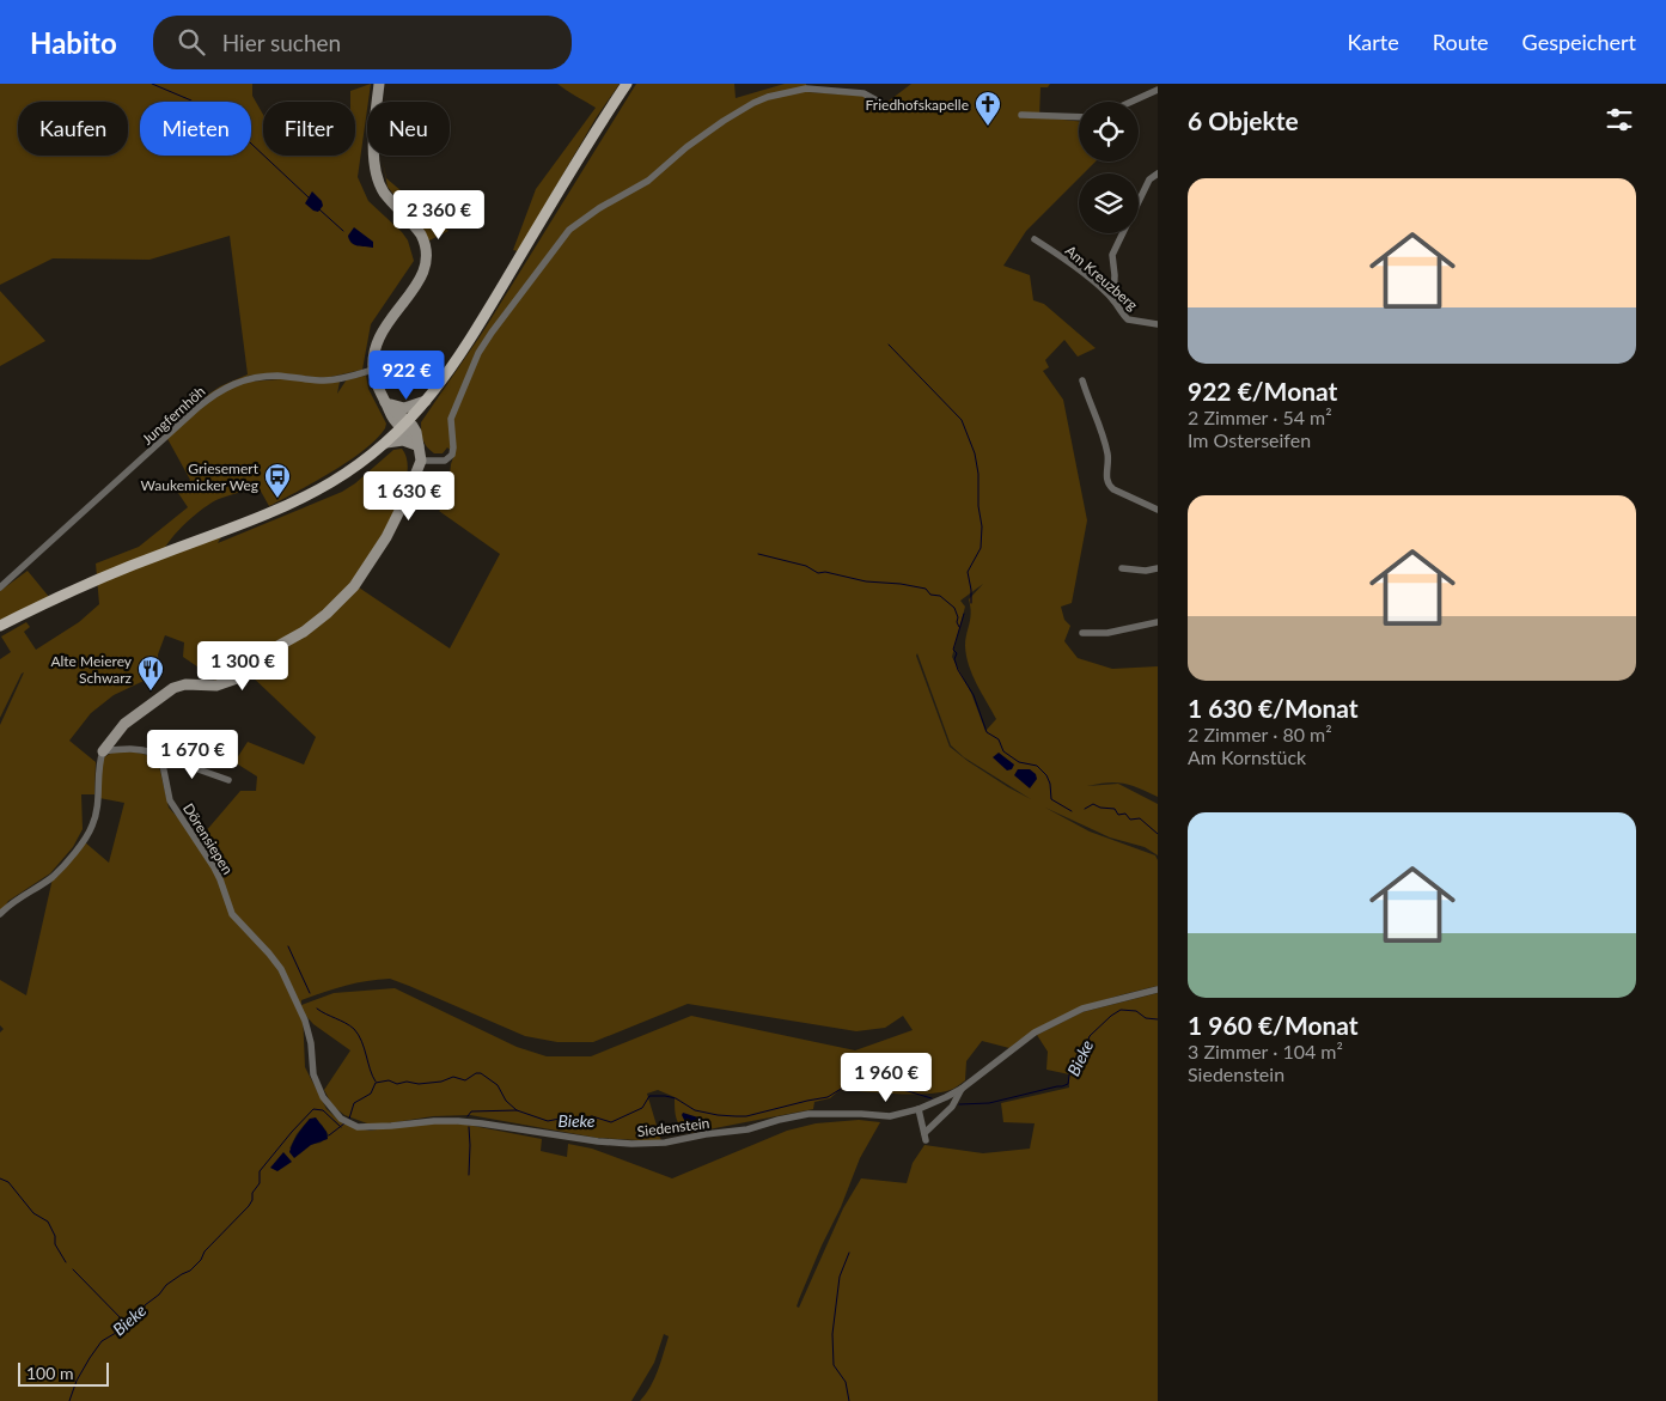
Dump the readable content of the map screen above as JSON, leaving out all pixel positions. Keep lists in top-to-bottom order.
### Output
{
  "streets": {
    "street": [
      "Am Kreuzberg",
      "Jungfernhöh",
      "Dörensiepen",
      "Siedenstein"
    ]
  },
  "crossings": [
    ["Dörensiepen", "Siedenstein"]
  ],
  "water": ["Bieke"],
  "places": {
    "church": ["Friedhofskapelle"],
    "bus stop": ["Griesemert Waukemicker Weg"],
    "restaurant": ["Alte Meierey Schwarz"]
  },
  "scale_bar": "100 m",
  "page": {
    "header": "Habito",
    "search": "Hier suchen",
    "nav": ["Karte", "Route", "Gespeichert"],
    "heading": "6 Objekte",
    "chip": [
      "Kaufen",
      "Mieten",
      "Filter",
      "Neu"
    ],
    "list": [
      {
        "name": "922 €/Monat",
        "note": "2 Zimmer · 54 m² · Im Osterseifen"
      },
      {
        "name": "1 630 €/Monat",
        "note": "2 Zimmer · 80 m² · Am Kornstück"
      },
      {
        "name": "1 960 €/Monat",
        "note": "3 Zimmer · 104 m² · Siedenstein"
      }
    ],
    "price": [
      "2 360 €",
      "922 €",
      "1 630 €",
      "1 300 €",
      "1 670 €",
      "1 960 €"
    ],
    "scale": "100 m"
  }
}
